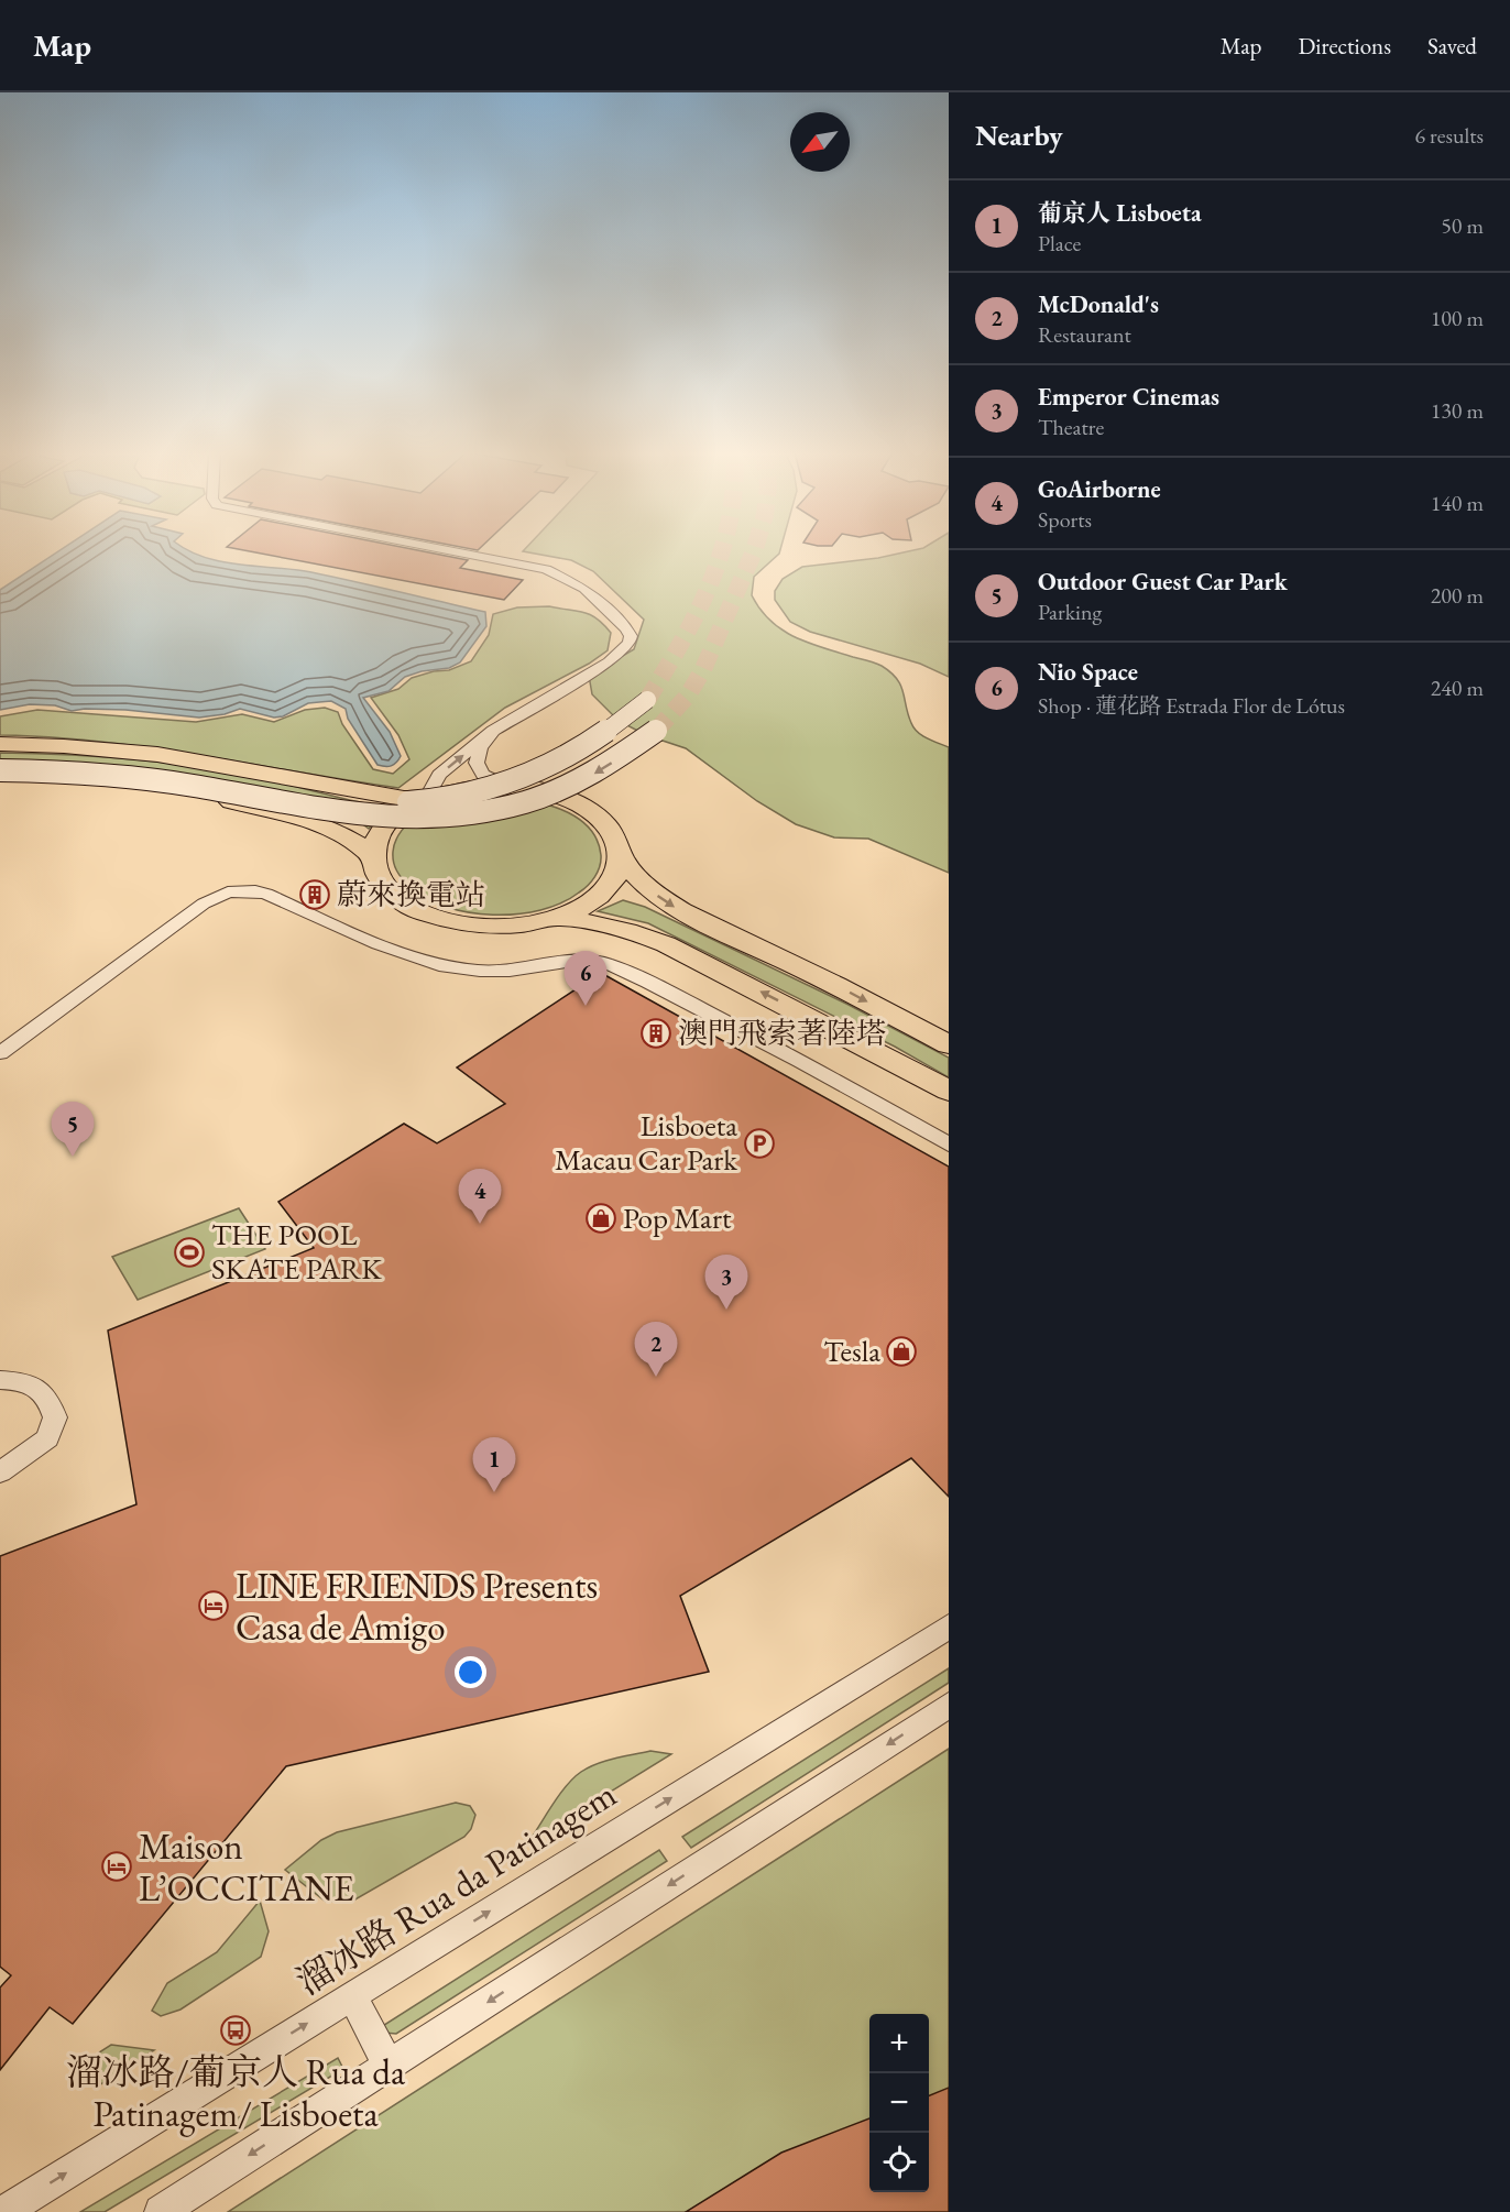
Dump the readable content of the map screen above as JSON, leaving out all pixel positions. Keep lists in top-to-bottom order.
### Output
{
  "streets": {
    "street": ["溜冰路 Rua da Patinagem"]
  },
  "places": {
    "building": ["蔚來換電站", "澳門飛索著陸塔"],
    "parking": ["Lisboeta Macau Car Park"],
    "shop": ["Pop Mart", "Tesla"],
    "sports": ["THE POOL SKATE PARK"],
    "hotel": ["LINE FRIENDS Presents Casa de Amigo", "Maison L’OCCITANE"],
    "bus stop": ["溜冰路/葡京人 Rua da Patinagem/ Lisboeta"]
  },
  "north": "bottom left",
  "page": {
    "header": "Map",
    "nav": ["Map", "Directions", "Saved"],
    "heading": ["Nearby", "6 results"],
    "list": [
      {
        "mark": "1",
        "name": "葡京人 Lisboeta",
        "note": "Place",
        "value": "50 m"
      },
      {
        "mark": "2",
        "name": "McDonald's",
        "note": "Restaurant",
        "value": "100 m"
      },
      {
        "mark": "3",
        "name": "Emperor Cinemas",
        "note": "Theatre",
        "value": "130 m"
      },
      {
        "mark": "4",
        "name": "GoAirborne",
        "note": "Sports",
        "value": "140 m"
      },
      {
        "mark": "5",
        "name": "Outdoor Guest Car Park",
        "note": "Parking",
        "value": "200 m"
      },
      {
        "mark": "6",
        "name": "Nio Space",
        "note": "Shop · 蓮花路 Estrada Flor de Lótus",
        "value": "240 m"
      }
    ],
    "pins": [
      "6",
      "5",
      "4",
      "3",
      "2",
      "1"
    ],
    "map_buttons": ["+", "−"]
  }
}
